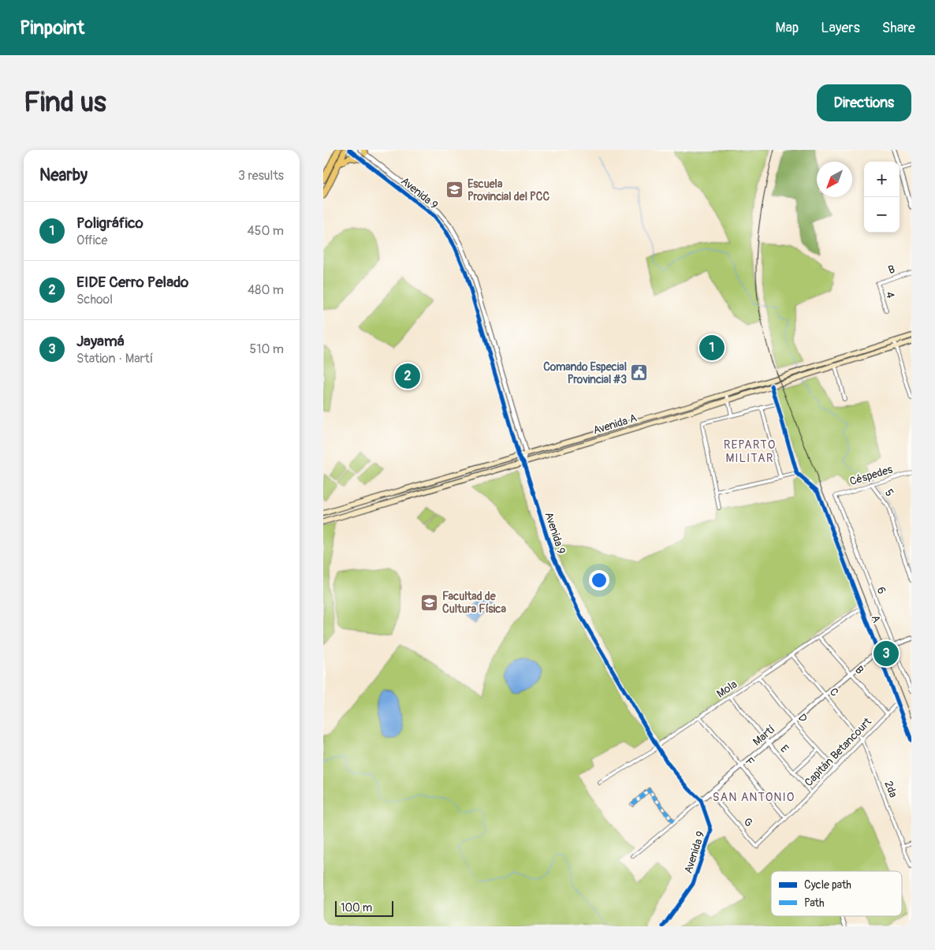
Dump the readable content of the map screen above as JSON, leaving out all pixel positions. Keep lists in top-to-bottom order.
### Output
{
  "streets": {
    "main road": ["Avenida A"],
    "street": [
      "Avenida 9",
      "B",
      "4",
      "Céspedes",
      "5",
      "6",
      "A",
      "Mola",
      "C",
      "D",
      "Martí",
      "E",
      "Capitán Betancourt",
      "F",
      "2da",
      "G"
    ]
  },
  "crossings": [
    ["Avenida 9", "Avenida A"],
    ["Avenida 9", "Mola"],
    ["Avenida 9", "Martí"],
    ["B", "4"],
    ["B", "Mola"],
    ["B", "Martí"],
    ["B", "Capitán Betancourt"],
    ["Céspedes", "5"],
    ["Céspedes", "6"],
    ["6", "Martí"],
    ["A", "Mola"],
    ["A", "Martí"],
    ["A", "Capitán Betancourt"],
    ["Mola", "C"],
    ["Mola", "D"],
    ["Mola", "E"],
    ["Mola", "F"],
    ["C", "Martí"],
    ["C", "Capitán Betancourt"],
    ["C", "2da"],
    ["D", "Martí"],
    ["D", "Capitán Betancourt"],
    ["Martí", "E"],
    ["Martí", "F"],
    ["Martí", "G"],
    ["E", "Capitán Betancourt"],
    ["Capitán Betancourt", "F"],
    ["Capitán Betancourt", "2da"],
    ["Capitán Betancourt", "G"]
  ],
  "districts": ["REPARTO MILITAR", "SAN ANTONIO"],
  "places": {
    "school or university": ["Escuela Provincial del PCC", "Facultad de Cultura Física"],
    "public building": ["Comando Especial Provincial #3"]
  },
  "legend": ["Cycle path", "Path"],
  "scale_bar": "100 m",
  "north": "bottom left",
  "page": {
    "header": "Pinpoint",
    "nav": ["Map", "Layers", "Share"],
    "buttons": "Directions",
    "title": "Find us",
    "heading": ["Nearby", "3 results"],
    "map_buttons": ["+", "−"],
    "list": [
      {
        "mark": "1",
        "name": "Poligráfico",
        "note": "Office",
        "value": "450 m"
      },
      {
        "mark": "2",
        "name": "EIDE Cerro Pelado",
        "note": "School",
        "value": "480 m"
      },
      {
        "mark": "3",
        "name": "Jayamá",
        "note": "Station · Martí",
        "value": "510 m"
      }
    ],
    "pins": ["1", "2", "3"],
    "scale": "100 m"
  }
}
